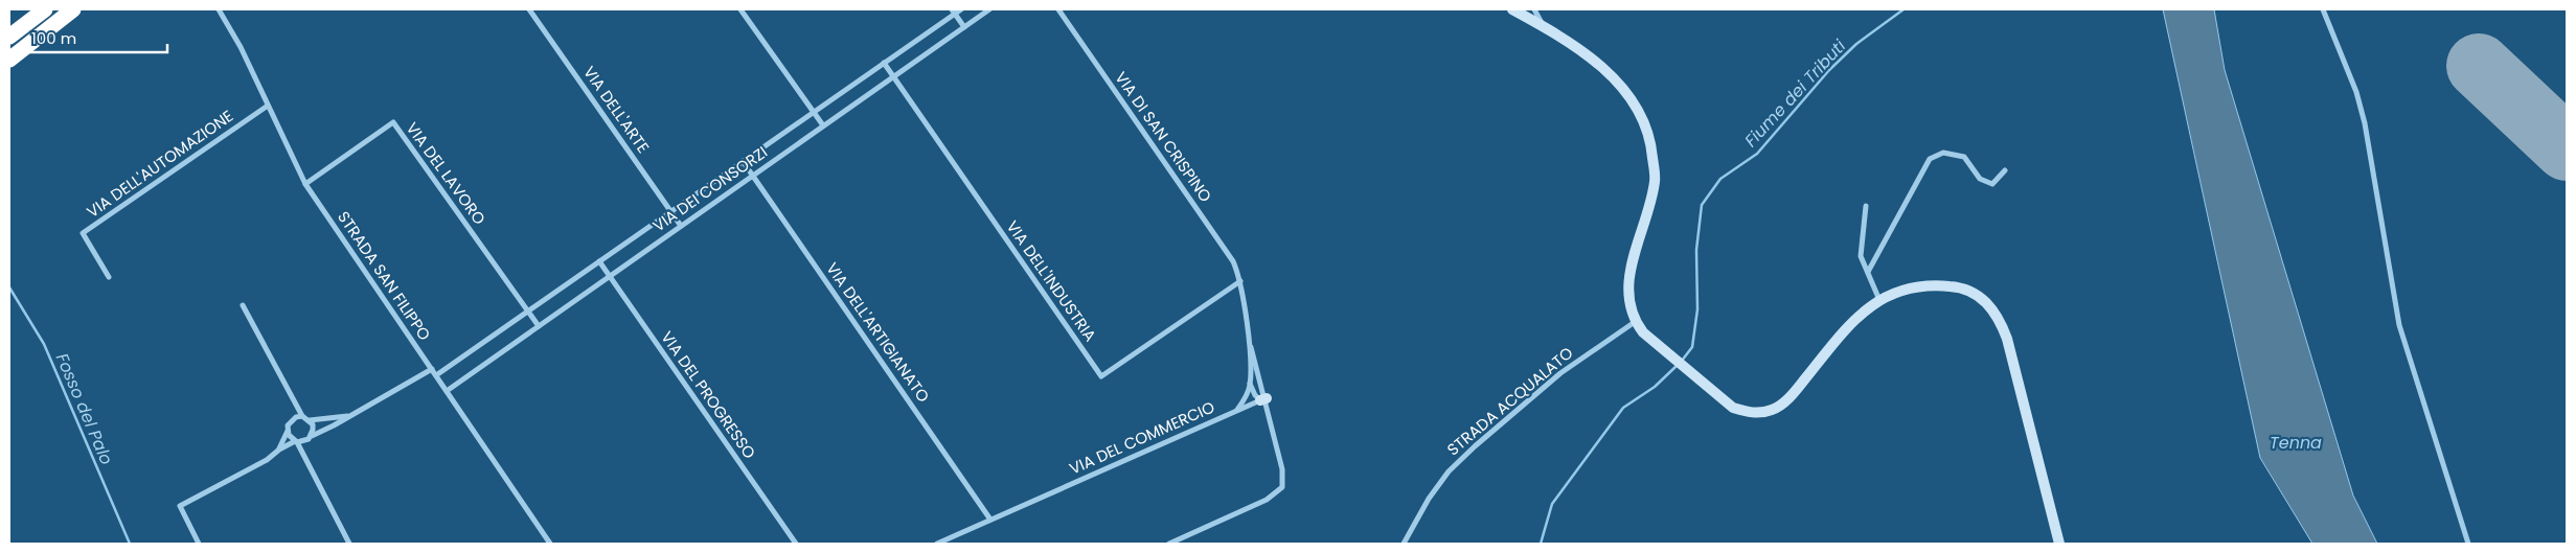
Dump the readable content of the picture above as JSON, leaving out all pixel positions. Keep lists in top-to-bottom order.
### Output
{
  "streets": {
    "street": [
      "VIA DELL'ARTE",
      "VIA DI SAN CRISPINO",
      "VIA DELL'AUTOMAZIONE",
      "VIA DEL LAVORO",
      "VIA DEI CONSORZI",
      "STRADA SAN FILIPPO",
      "VIA DELL'INDUSTRIA",
      "VIA DELL'ARTIGIANATO",
      "VIA DEL PROGRESSO",
      "STRADA ACQUALATO",
      "VIA DEL COMMERCIO"
    ]
  },
  "crossings": [
    ["VIA DELL'ARTE", "VIA DEI CONSORZI"],
    ["VIA DI SAN CRISPINO", "VIA DELL'INDUSTRIA"],
    ["VIA DI SAN CRISPINO", "VIA DEL COMMERCIO"],
    ["VIA DELL'AUTOMAZIONE", "STRADA SAN FILIPPO"],
    ["VIA DEL LAVORO", "VIA DEI CONSORZI"],
    ["VIA DEL LAVORO", "STRADA SAN FILIPPO"],
    ["VIA DEI CONSORZI", "STRADA SAN FILIPPO"],
    ["VIA DEI CONSORZI", "VIA DELL'INDUSTRIA"],
    ["VIA DEI CONSORZI", "VIA DELL'ARTIGIANATO"],
    ["VIA DEI CONSORZI", "VIA DEL PROGRESSO"],
    ["VIA DELL'INDUSTRIA", "VIA DEL COMMERCIO"],
    ["VIA DELL'ARTIGIANATO", "VIA DEL COMMERCIO"]
  ],
  "water": ["Fiume dei Tributi", "Fosso del Palo", "Tenna"],
  "scale_bar": "100 m"
}
